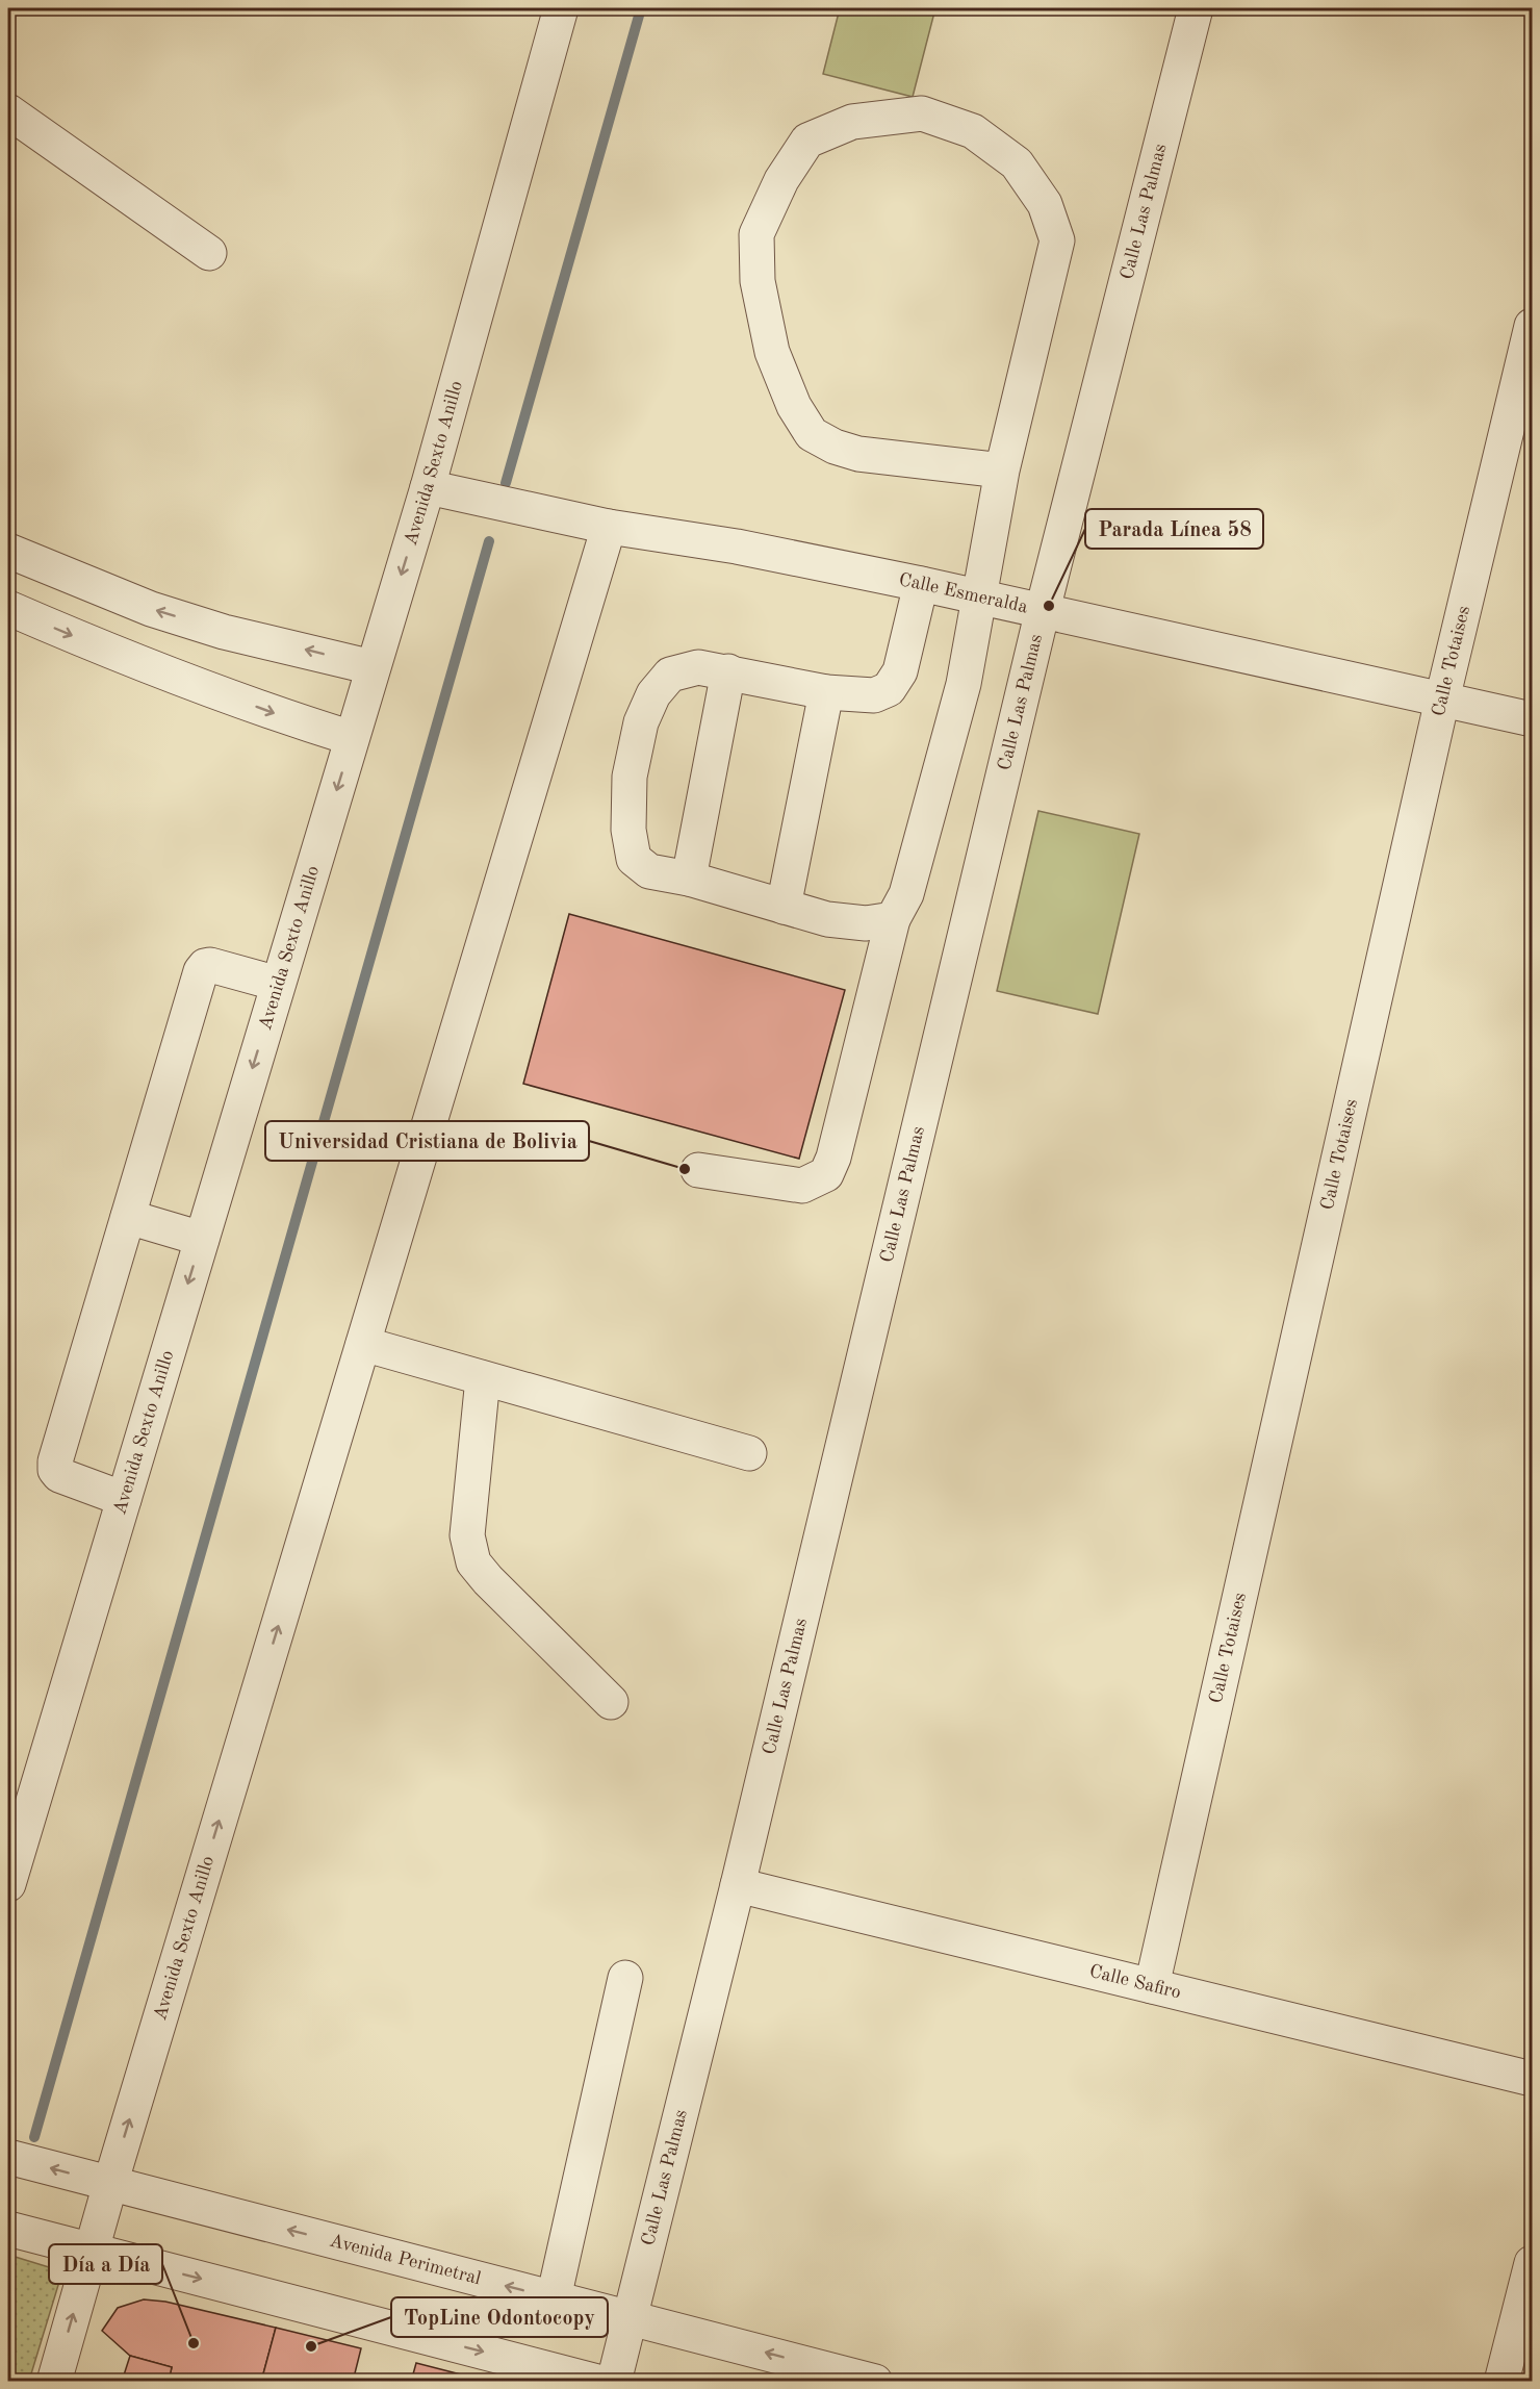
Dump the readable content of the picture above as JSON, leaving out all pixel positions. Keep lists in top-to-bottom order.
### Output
{
  "streets": {
    "street": [
      "Calle Las Palmas",
      "Avenida Sexto Anillo",
      "Calle Esmeralda",
      "Calle Totaises",
      "Calle Safiro",
      "Avenida Perimetral"
    ]
  },
  "crossings": [
    ["Calle Las Palmas", "Calle Esmeralda"],
    ["Calle Las Palmas", "Calle Safiro"],
    ["Calle Las Palmas", "Avenida Perimetral"],
    ["Avenida Sexto Anillo", "Calle Esmeralda"],
    ["Avenida Sexto Anillo", "Avenida Perimetral"],
    ["Calle Esmeralda", "Calle Totaises"],
    ["Calle Totaises", "Calle Safiro"]
  ],
  "places": [
    "Parada Línea 58",
    "Universidad Cristiana de Bolivia",
    "Día a Día",
    "TopLine Odontocopy"
  ]
}
